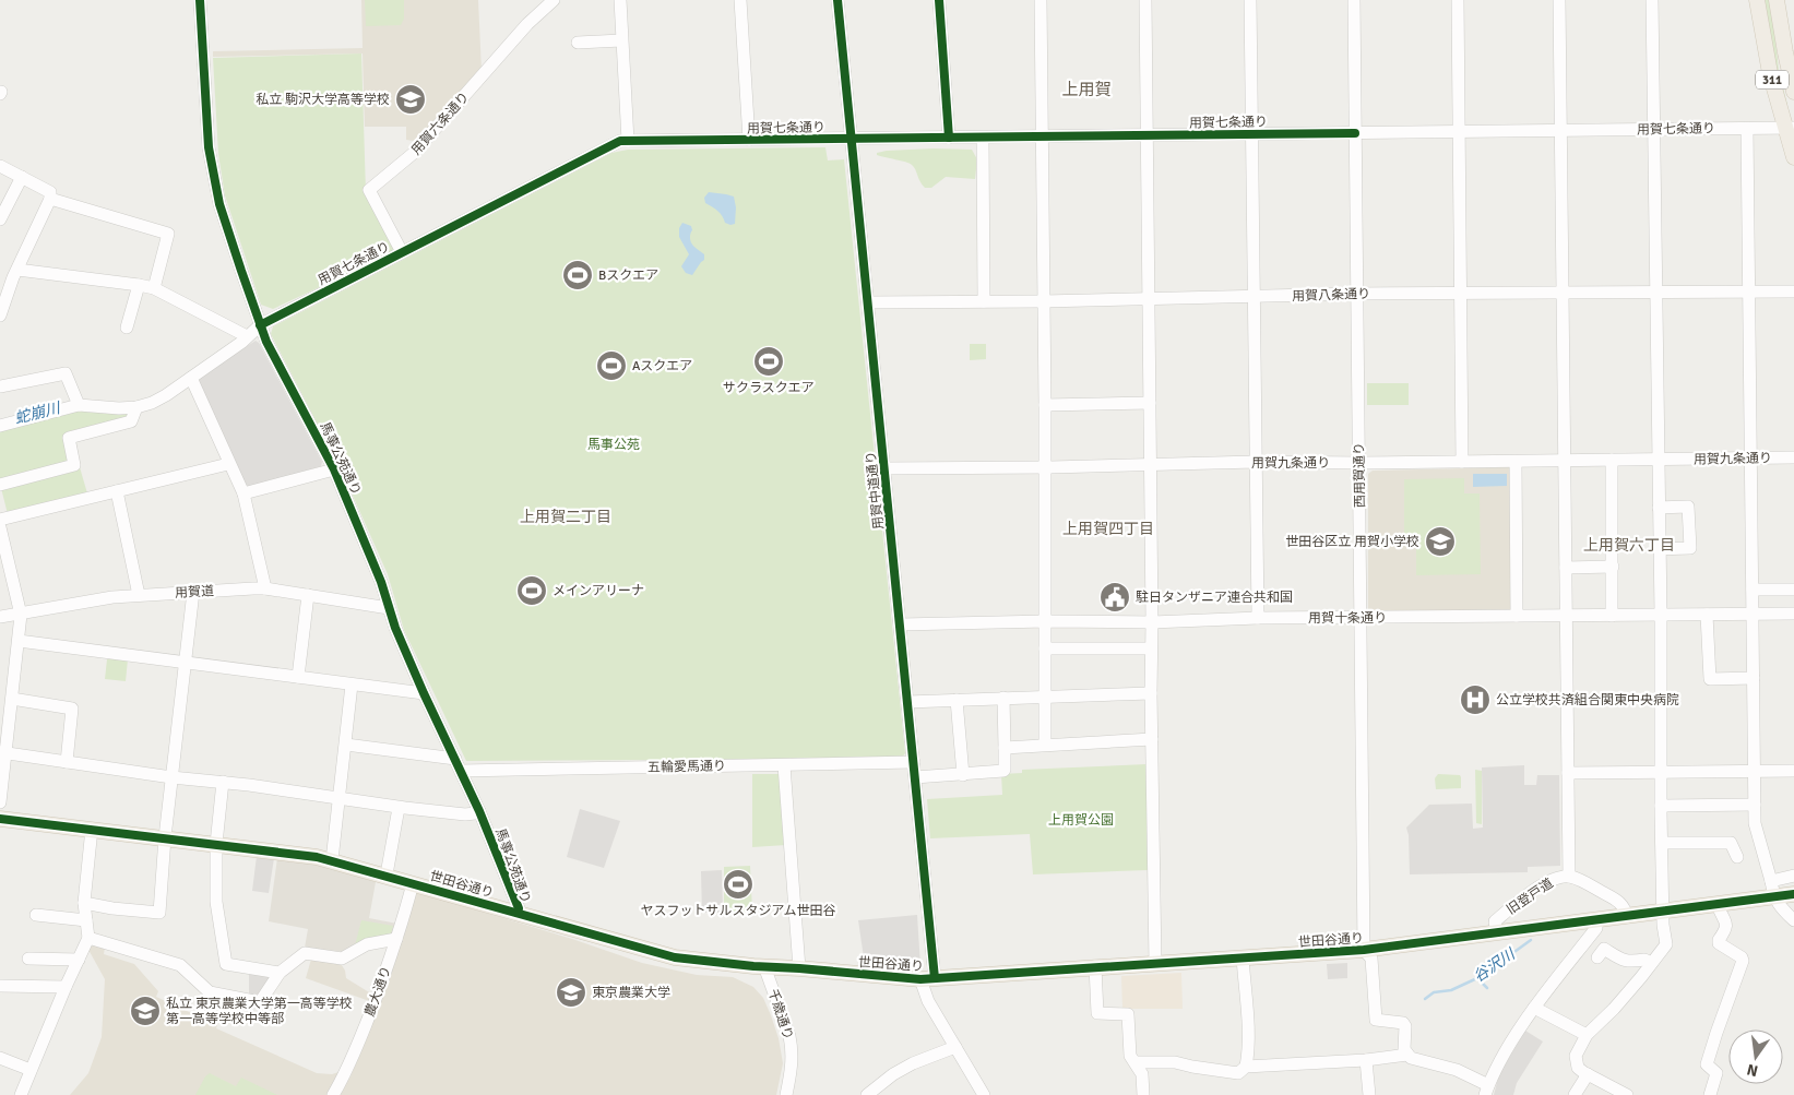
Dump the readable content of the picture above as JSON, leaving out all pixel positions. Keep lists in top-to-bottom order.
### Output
{
  "streets": {
    "main road": ["311", "世田谷通り"],
    "street": [
      "用賀七条通り",
      "用賀六条通り",
      "用賀八条通り",
      "馬事公苑通り",
      "用賀九条通り",
      "西用賀通り",
      "用賀中道通り",
      "用賀道",
      "用賀十条通り",
      "五輪愛馬通り",
      "旧登戸道",
      "農大通り",
      "千歳通り"
    ]
  },
  "crossings": [
    ["311", "用賀七条通り"],
    ["用賀七条通り", "用賀六条通り"],
    ["用賀七条通り", "馬事公苑通り"],
    ["用賀七条通り", "西用賀通り"],
    ["用賀七条通り", "用賀中道通り"],
    ["用賀八条通り", "西用賀通り"],
    ["用賀八条通り", "用賀中道通り"],
    ["馬事公苑通り", "用賀道"],
    ["馬事公苑通り", "五輪愛馬通り"],
    ["馬事公苑通り", "世田谷通り"],
    ["用賀九条通り", "西用賀通り"],
    ["用賀九条通り", "用賀中道通り"],
    ["西用賀通り", "用賀十条通り"],
    ["西用賀通り", "世田谷通り"],
    ["用賀中道通り", "用賀十条通り"],
    ["用賀中道通り", "五輪愛馬通り"],
    ["用賀中道通り", "世田谷通り"],
    ["世田谷通り", "旧登戸道"],
    ["世田谷通り", "農大通り"],
    ["世田谷通り", "千歳通り"]
  ],
  "districts": [
    "上用賀",
    "上用賀二丁目",
    "上用賀四丁目",
    "上用賀六丁目"
  ],
  "water": ["蛇崩川", "谷沢川"],
  "parks": ["馬事公苑", "上用賀公園"],
  "places": {
    "school or university": [
      "私立 駒沢大学高等学校",
      "世田谷区立 用賀小学校",
      "東京農業大学",
      "私立 東京農業大学第一高等学校 第一高等学校中等部"
    ],
    "sports": [
      "Bスクエア",
      "サクラスクエア",
      "Aスクエア",
      "メインアリーナ",
      "ヤスフットサルスタジアム世田谷"
    ],
    "public building": ["駐日タンザニア連合共和国"],
    "hospital": ["公立学校共済組合関東中央病院"]
  },
  "north": "bottom"
}
